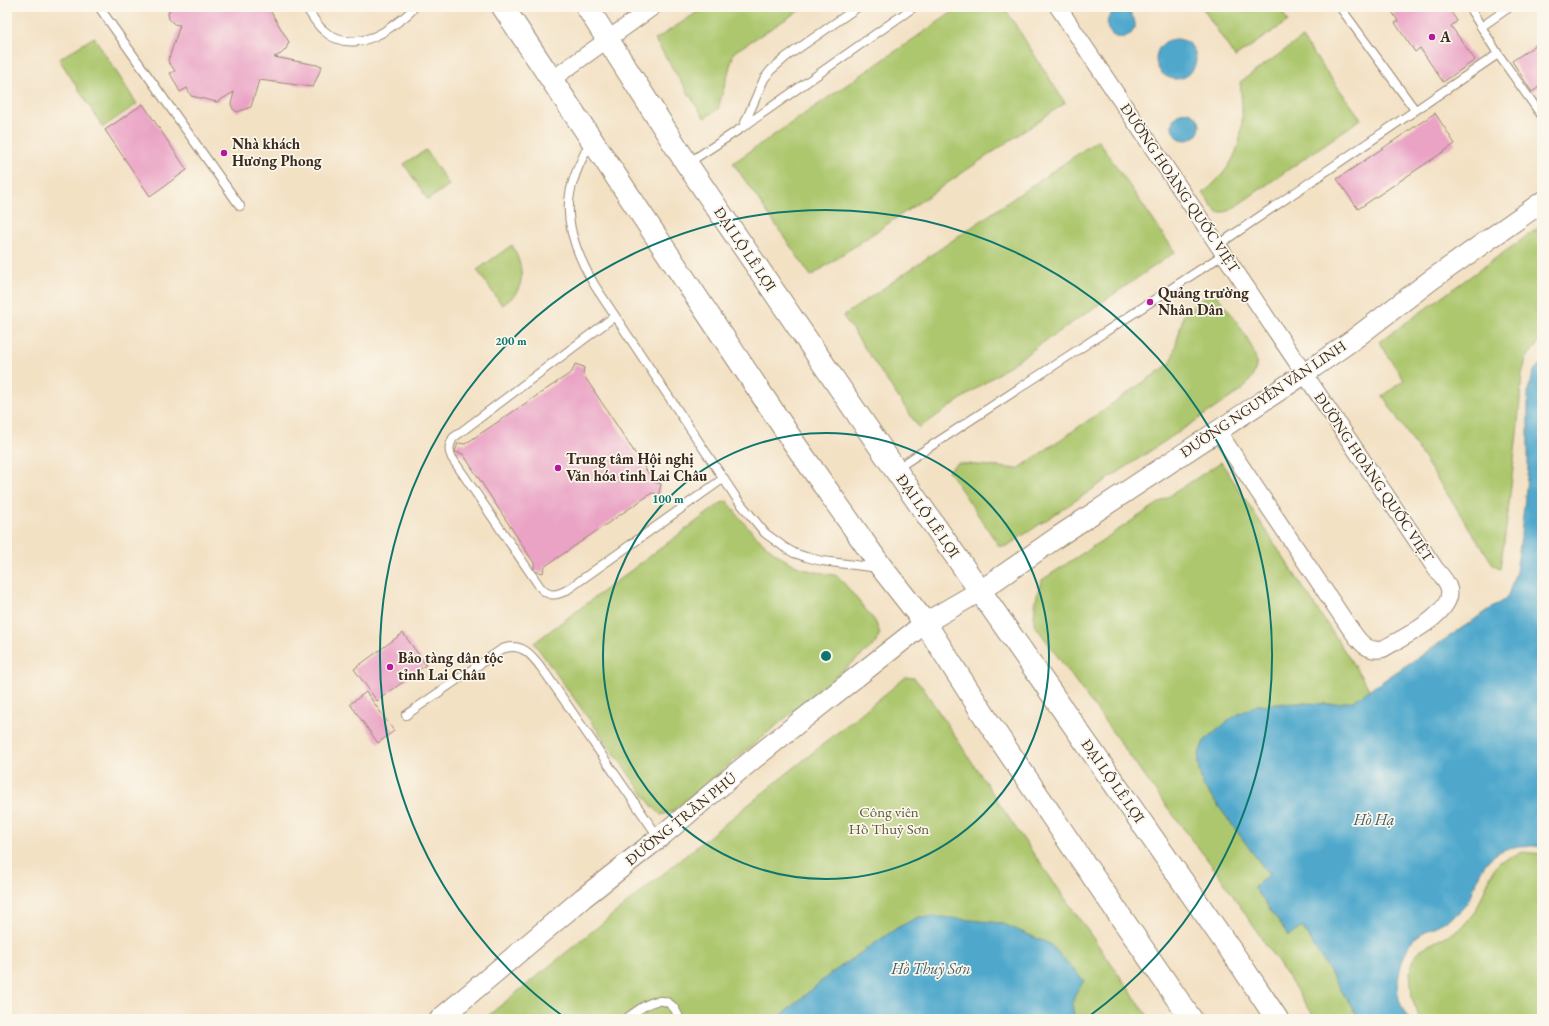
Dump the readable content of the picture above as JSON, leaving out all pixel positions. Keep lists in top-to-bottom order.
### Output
{
  "streets": {
    "main road": ["ĐẠI LỘ LÊ LỢI"],
    "street": ["ĐƯỜNG HOÀNG QUỐC VIỆT", "ĐƯỜNG NGUYỄN VĂN LINH", "ĐƯỜNG TRẦN PHÚ"]
  },
  "crossings": [
    ["ĐƯỜNG HOÀNG QUỐC VIỆT", "ĐƯỜNG NGUYỄN VĂN LINH"],
    ["ĐẠI LỘ LÊ LỢI", "ĐƯỜNG NGUYỄN VĂN LINH"],
    ["ĐƯỜNG NGUYỄN VĂN LINH", "ĐƯỜNG TRẦN PHÚ"]
  ],
  "water": ["Hồ Hạ", "Hồ Thuỷ Sơn"],
  "parks": ["Công viên Hồ Thuỷ Sơn"],
  "places": [
    "A",
    "Nhà khách Hương Phong",
    "Quảng trường Nhân Dân",
    "Trung tâm Hội nghị Văn hóa tỉnh Lai Châu",
    "Bảo tàng dân tộc tỉnh Lai Châu"
  ],
  "rings": ["200 m", "100 m"]
}
